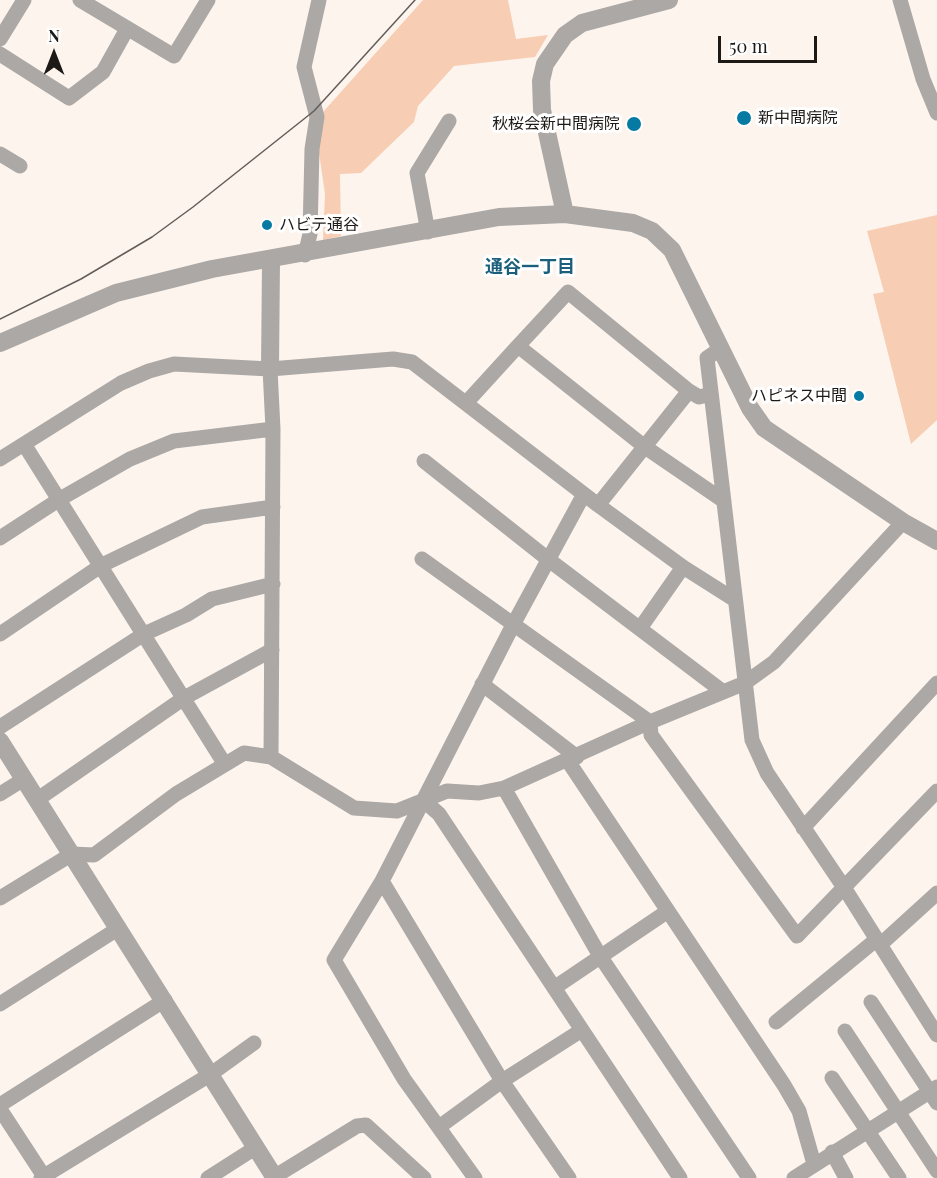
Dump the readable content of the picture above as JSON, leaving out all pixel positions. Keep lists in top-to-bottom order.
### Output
{
  "districts": ["通谷一丁目"],
  "places": [
    "新中間病院",
    "秋桜会新中間病院",
    "ハビテ通谷",
    "ハピネス中間"
  ],
  "scale_bar": "50 m",
  "north": "top"
}
